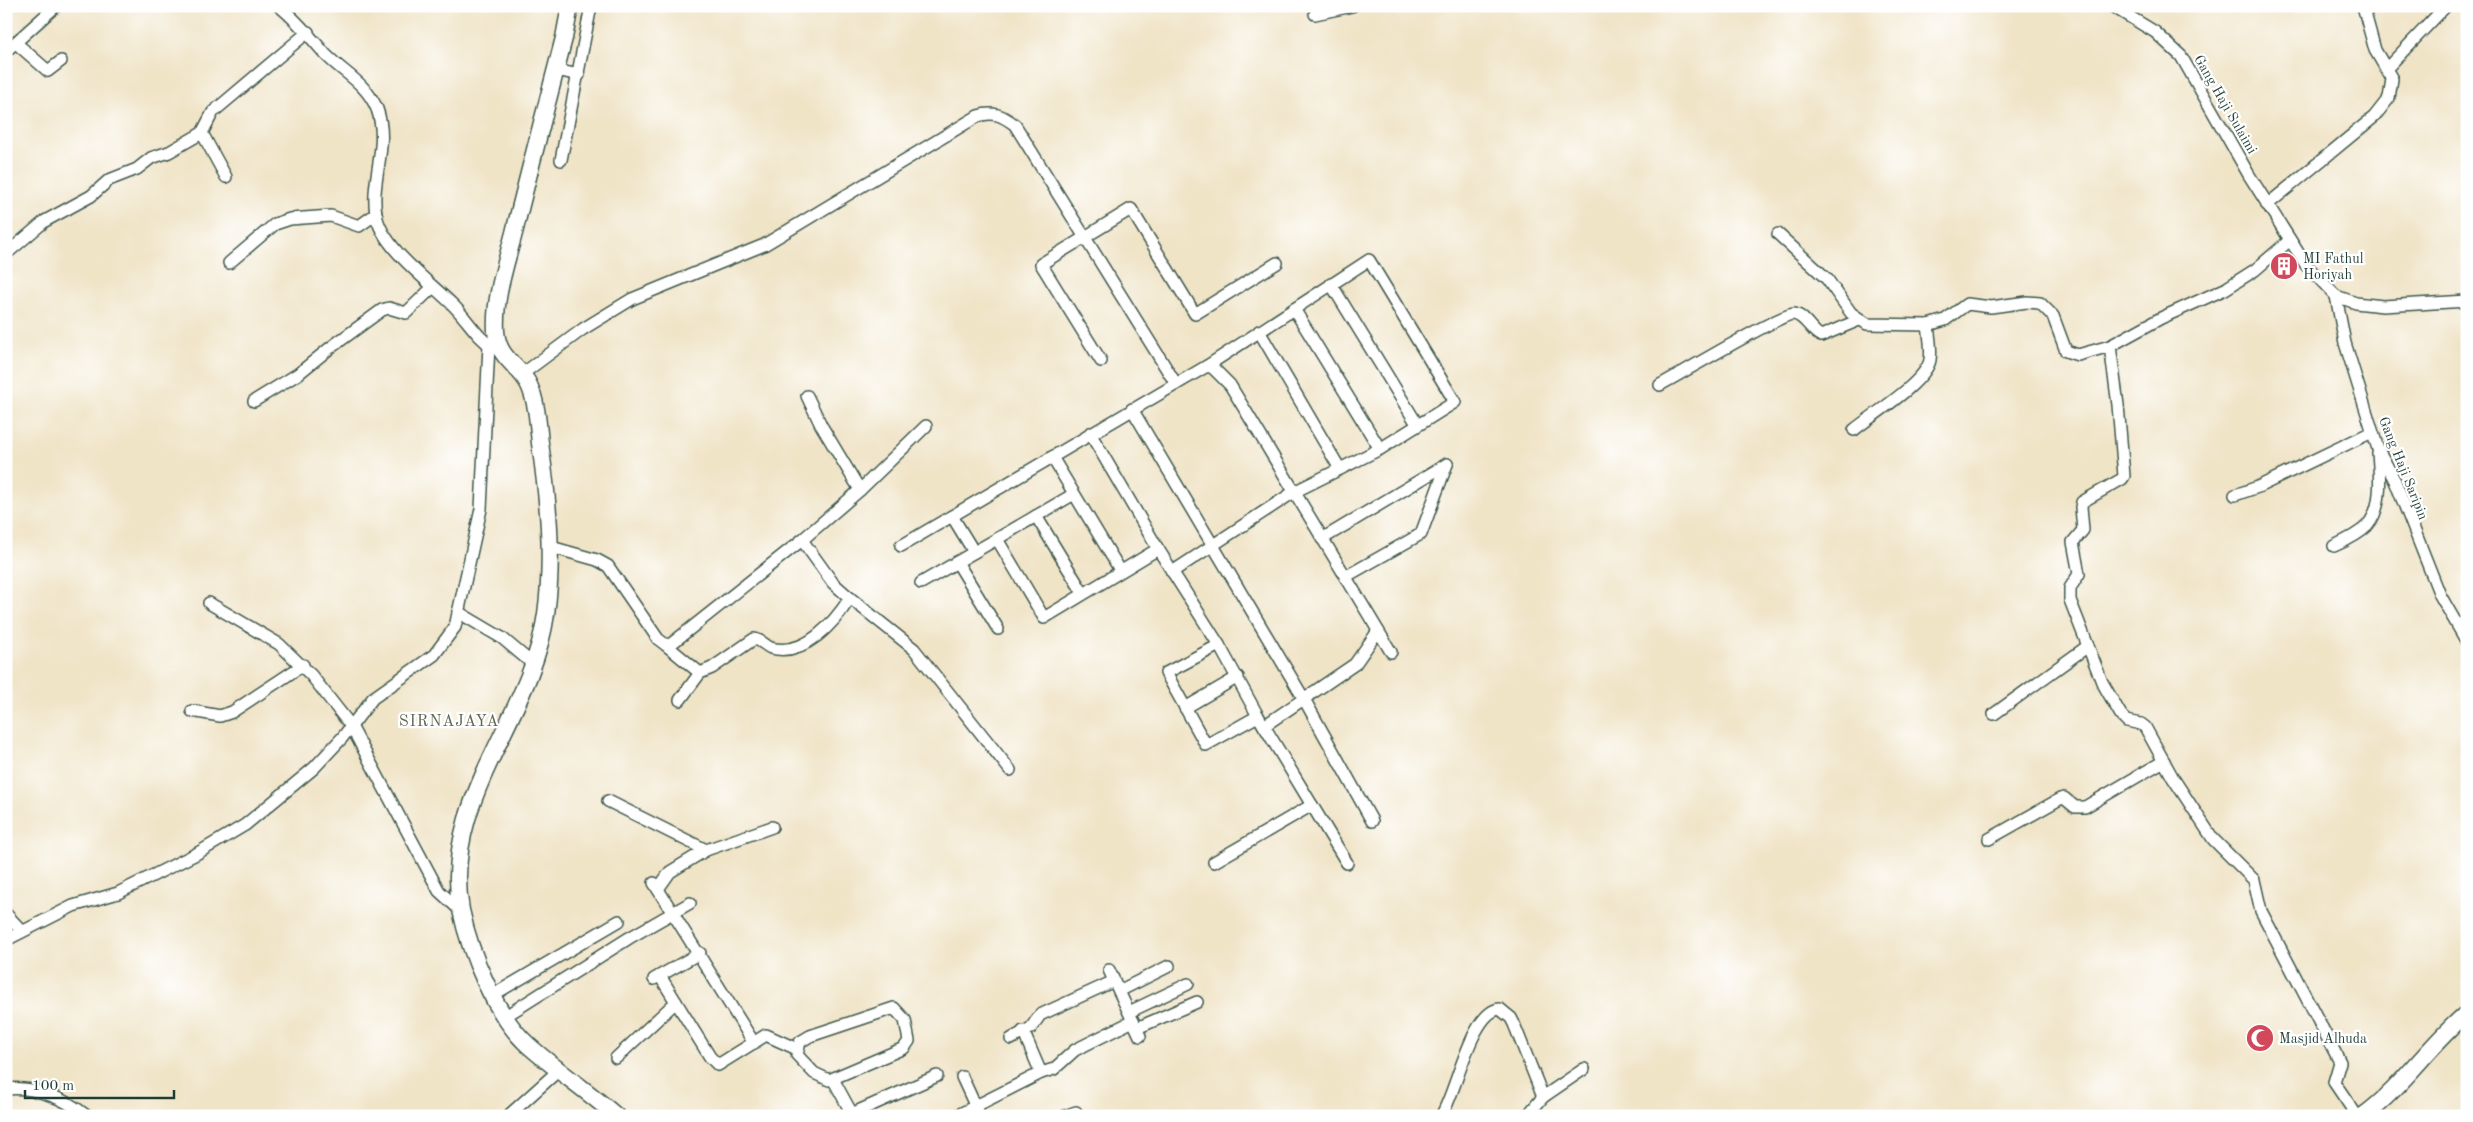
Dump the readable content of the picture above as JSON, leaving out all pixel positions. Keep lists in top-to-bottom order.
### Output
{
  "streets": {
    "street": ["Gang Haji Sulaimi", "Gang Haji Saripin"]
  },
  "crossings": [
    ["Gang Haji Sulaimi", "Gang Haji Saripin"]
  ],
  "districts": ["SIRNAJAYA"],
  "places": {
    "building": ["MI Fathul Horiyah"],
    "mosque": ["Masjid Alhuda"]
  },
  "scale_bar": "100 m"
}
